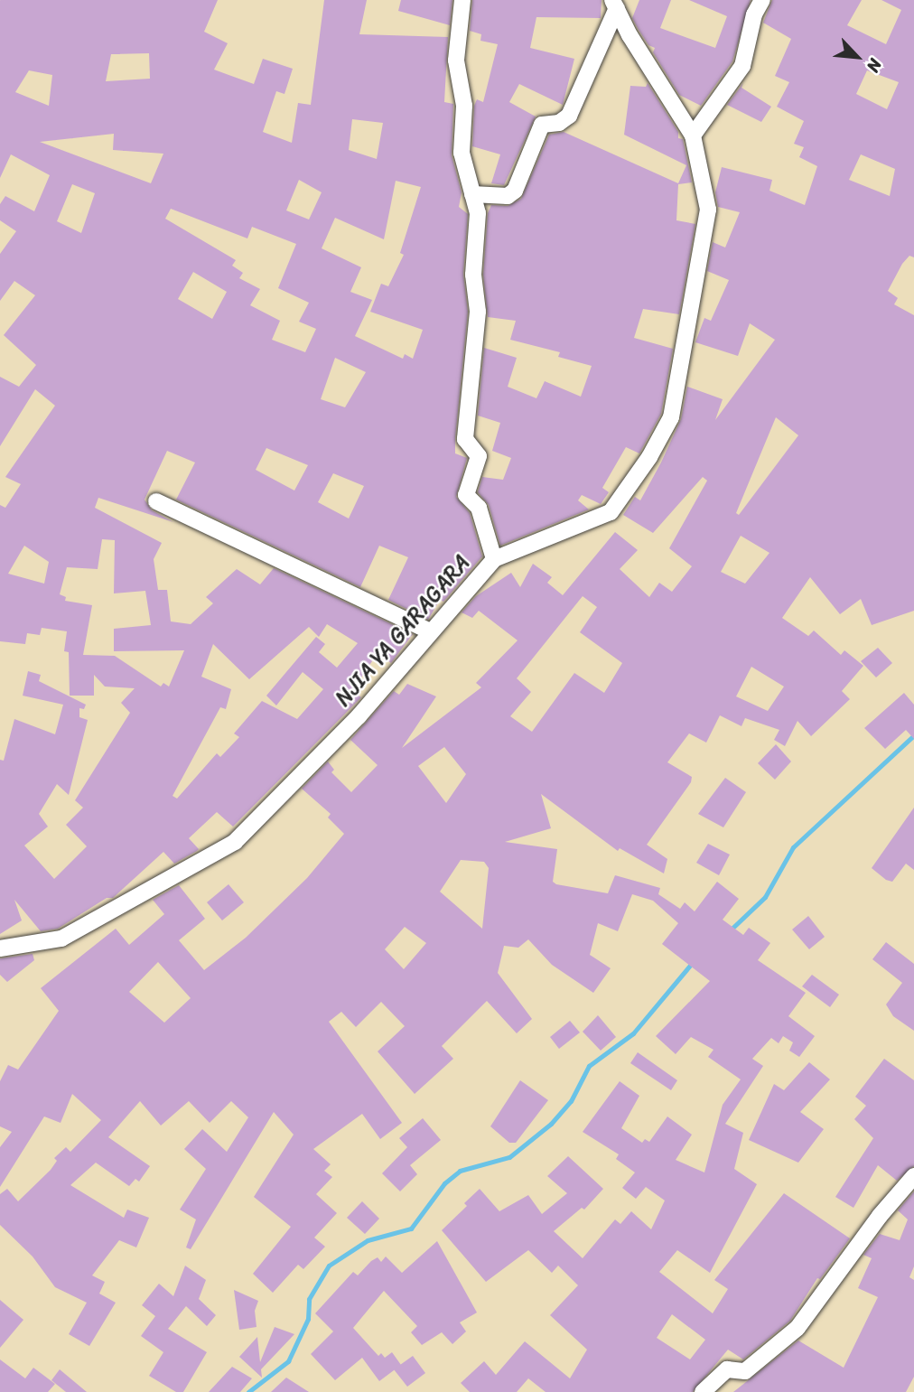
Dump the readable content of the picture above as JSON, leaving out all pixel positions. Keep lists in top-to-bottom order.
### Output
{
  "streets": {
    "street": ["NJIA YA GARAGARA"]
  },
  "north": "bottom right"
}
